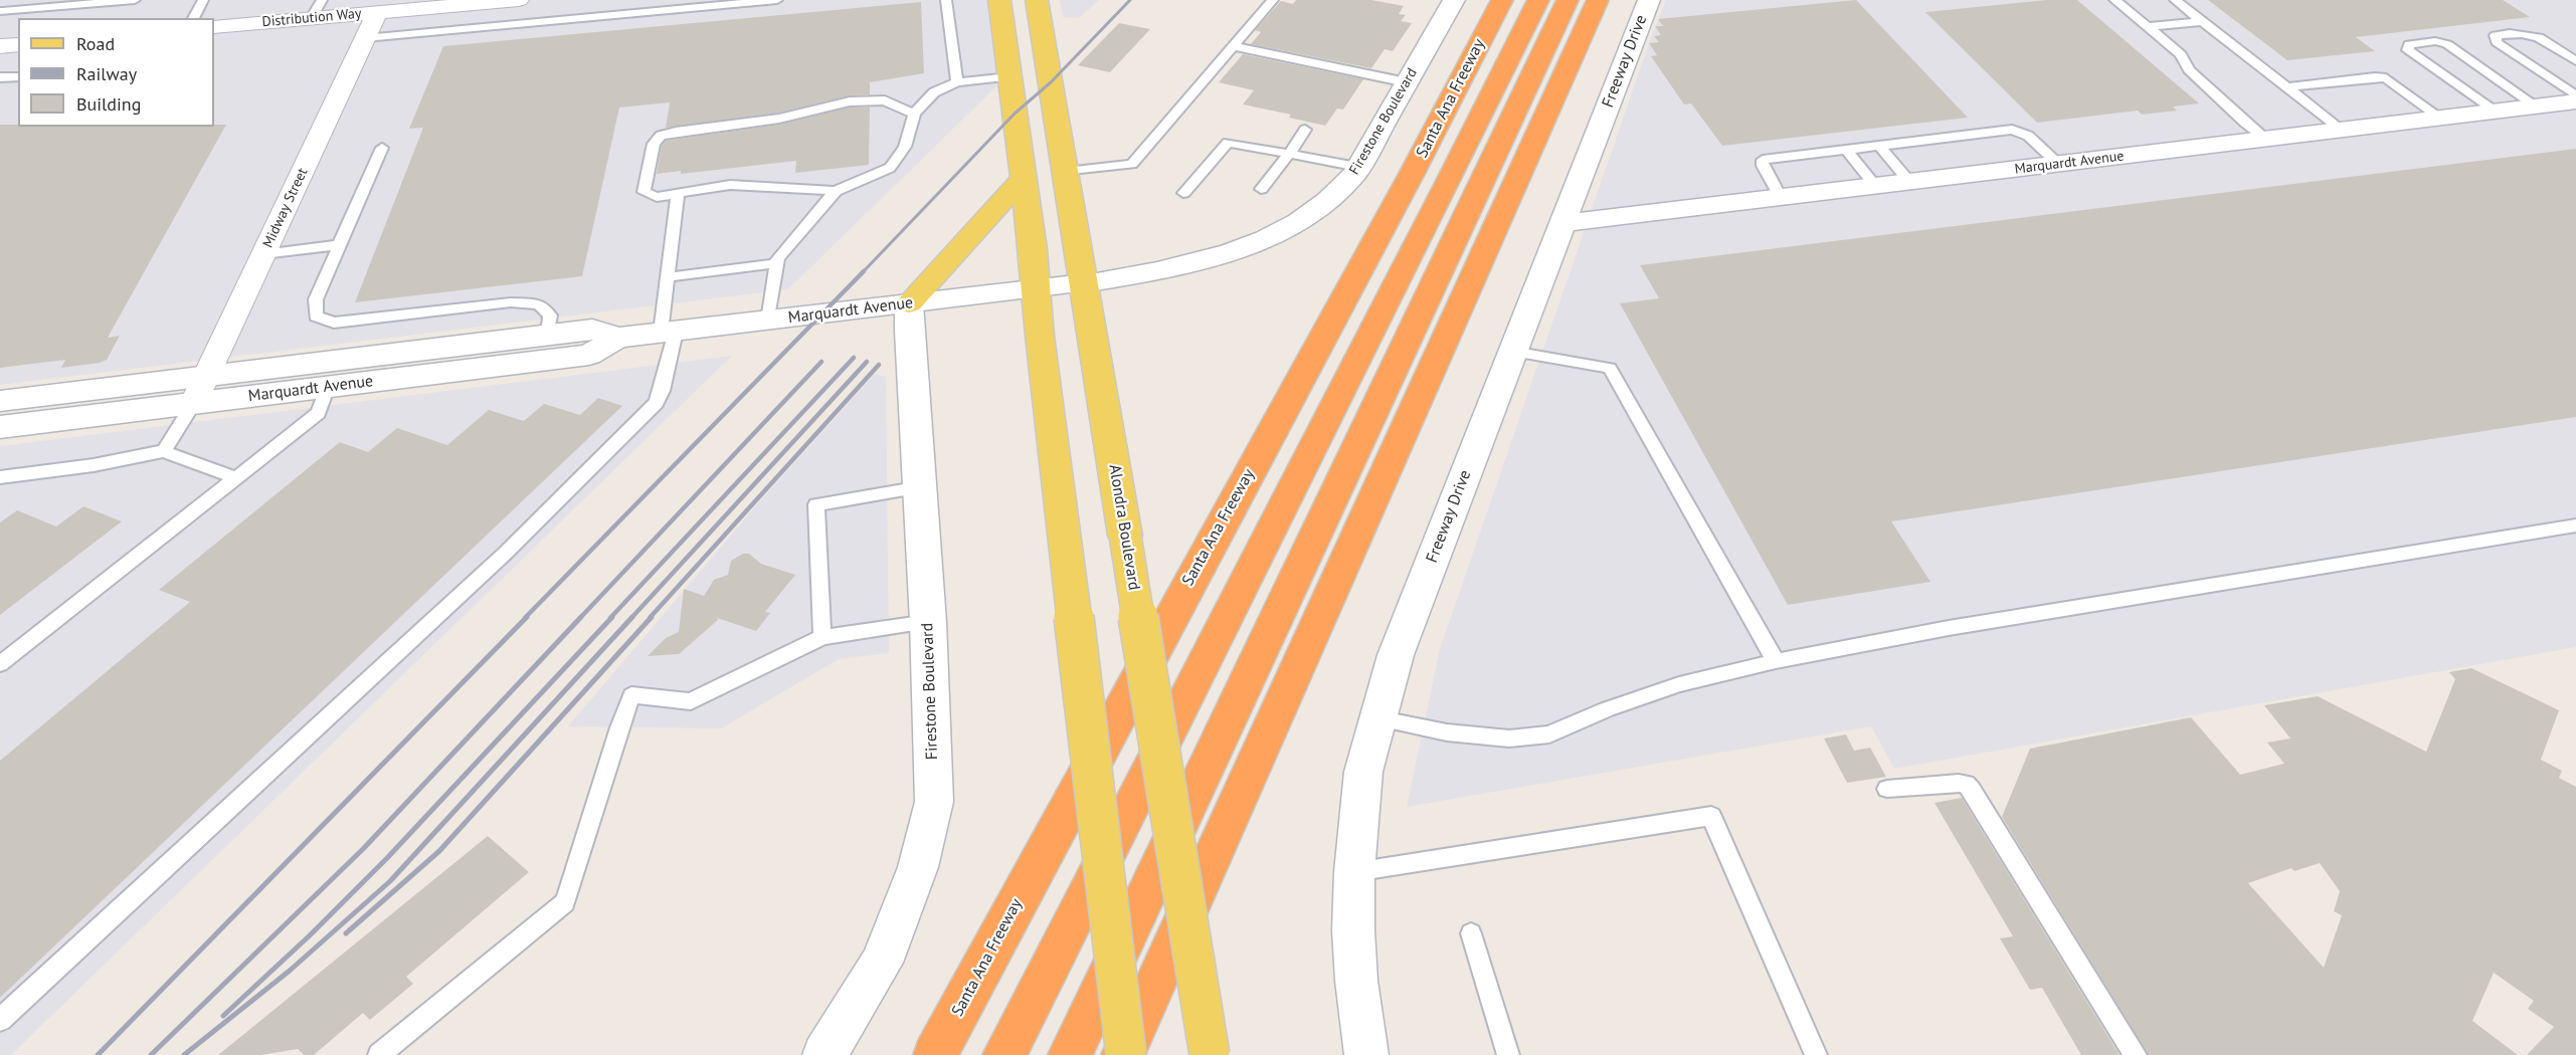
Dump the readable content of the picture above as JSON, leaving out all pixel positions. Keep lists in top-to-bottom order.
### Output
{
  "streets": {
    "highway": ["Santa Ana Freeway"],
    "main road": ["Alondra Boulevard"],
    "street": [
      "Distribution Way",
      "Freeway Drive",
      "Firestone Boulevard",
      "Marquardt Avenue",
      "Midway Street"
    ]
  },
  "crossings": [
    ["Distribution Way", "Midway Street"],
    ["Freeway Drive", "Marquardt Avenue"],
    ["Firestone Boulevard", "Marquardt Avenue"],
    ["Firestone Boulevard", "Alondra Boulevard"],
    ["Marquardt Avenue", "Midway Street"],
    ["Marquardt Avenue", "Alondra Boulevard"]
  ],
  "legend": ["Road", "Railway", "Building"]
}
